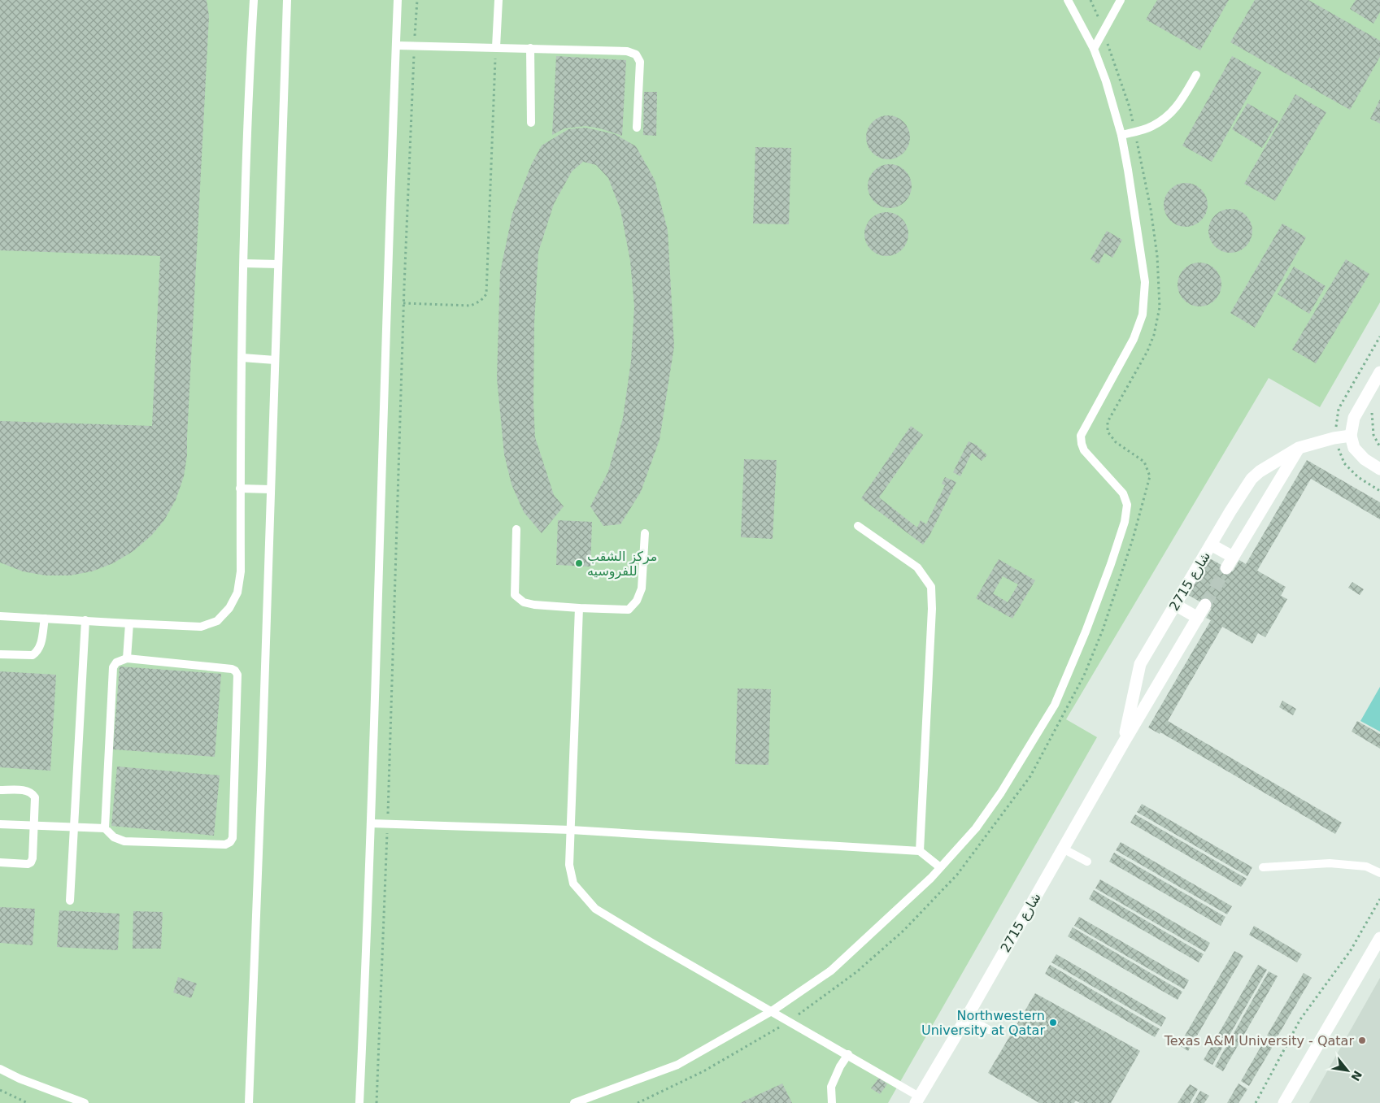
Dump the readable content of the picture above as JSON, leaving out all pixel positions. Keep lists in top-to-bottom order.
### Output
{
  "streets": {
    "street": ["شارع 2715"]
  },
  "places": ["مركز الشقب للفروسيه", "Northwestern University at Qatar", "Texas A&M University - Qatar"],
  "north": "bottom right"
}
